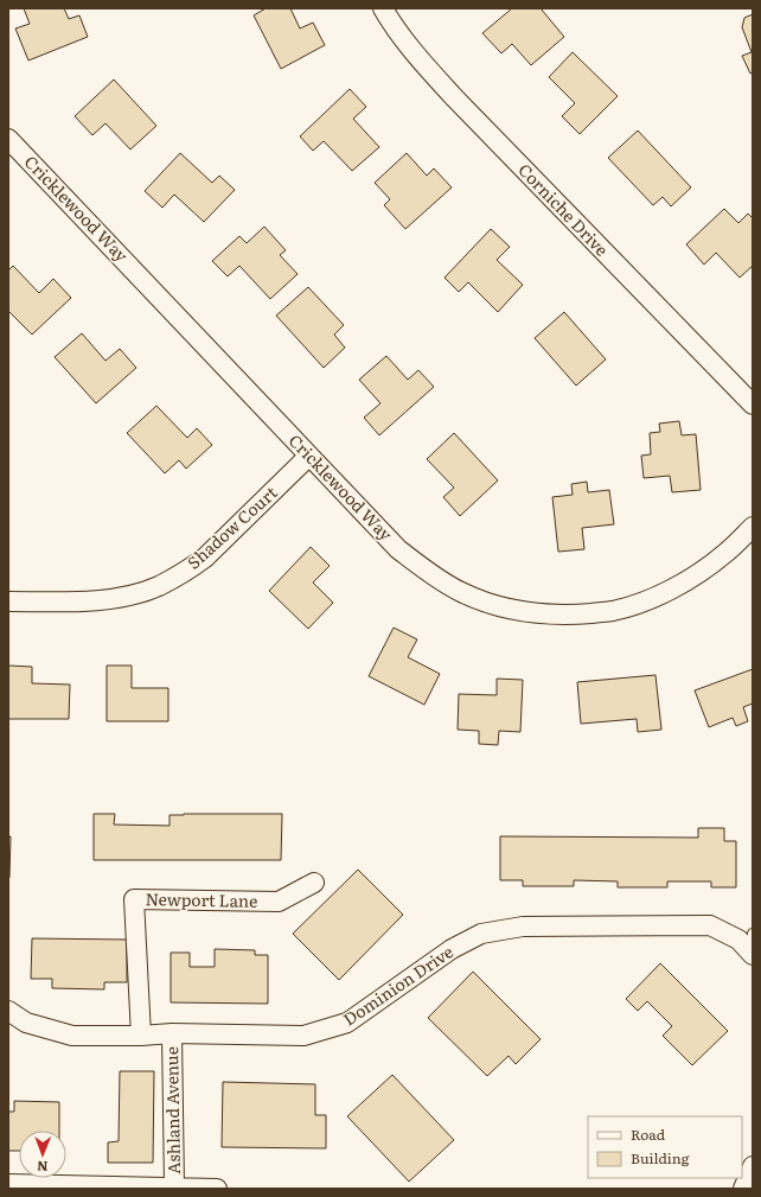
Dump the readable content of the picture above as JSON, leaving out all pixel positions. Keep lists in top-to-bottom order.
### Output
{
  "streets": {
    "street": [
      "Cricklewood Way",
      "Corniche Drive",
      "Shadow Court",
      "Newport Lane",
      "Dominion Drive",
      "Ashland Avenue"
    ]
  },
  "crossings": [
    ["Cricklewood Way", "Shadow Court"],
    ["Newport Lane", "Dominion Drive"],
    ["Dominion Drive", "Ashland Avenue"]
  ],
  "legend": ["Road", "Building"],
  "north": "bottom"
}
